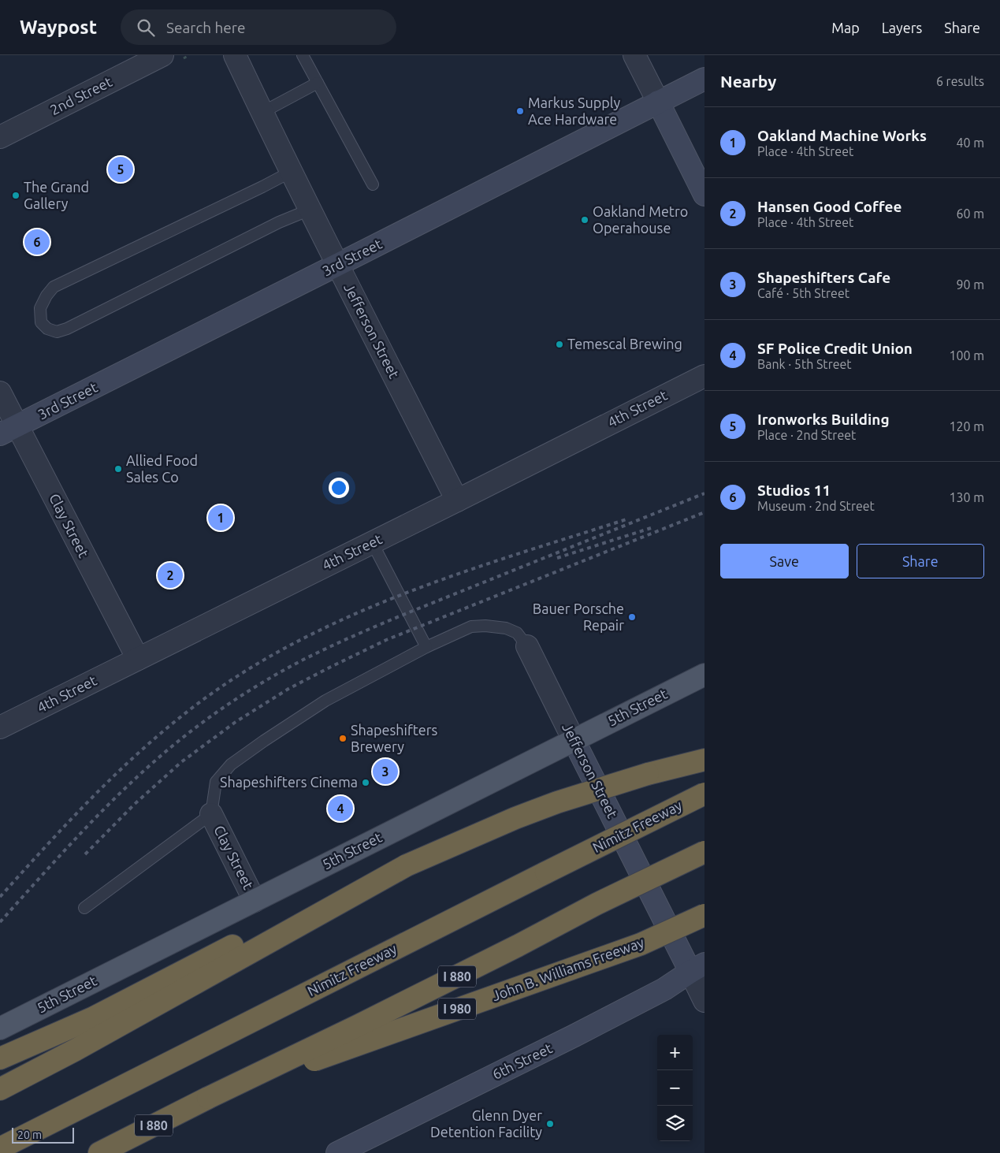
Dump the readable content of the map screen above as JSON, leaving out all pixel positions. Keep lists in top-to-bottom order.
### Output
{
  "streets": {
    "highway": [
      "Nimitz Freeway",
      "John B. Williams Freeway",
      "I 880",
      "I 980"
    ],
    "main road": ["5th Street"],
    "street": [
      "2nd Street",
      "3rd Street",
      "Jefferson Street",
      "4th Street",
      "Clay Street",
      "6th Street"
    ]
  },
  "crossings": [
    ["3rd Street", "Jefferson Street"],
    ["3rd Street", "Clay Street"],
    ["Jefferson Street", "4th Street"],
    ["Jefferson Street", "5th Street"],
    ["Jefferson Street", "6th Street"],
    ["4th Street", "Clay Street"],
    ["Clay Street", "5th Street"],
    ["John B. Williams Freeway", "I 880"]
  ],
  "places": [
    "Markus Supply Ace Hardware",
    "The Grand Gallery",
    "Oakland Metro Operahouse",
    "Temescal Brewing",
    "Allied Food Sales Co",
    "Bauer Porsche Repair",
    "Shapeshifters Brewery",
    "Shapeshifters Cinema",
    "Glenn Dyer Detention Facility"
  ],
  "scale_bar": "20 m",
  "page": {
    "header": "Waypost",
    "search": "Search here",
    "nav": ["Map", "Layers", "Share"],
    "heading": ["Nearby", "6 results"],
    "list": [
      {
        "mark": "1",
        "name": "Oakland Machine Works",
        "note": "Place · 4th Street",
        "value": "40 m"
      },
      {
        "mark": "2",
        "name": "Hansen Good Coffee",
        "note": "Place · 4th Street",
        "value": "60 m"
      },
      {
        "mark": "3",
        "name": "Shapeshifters Cafe",
        "note": "Café · 5th Street",
        "value": "90 m"
      },
      {
        "mark": "4",
        "name": "SF Police Credit Union",
        "note": "Bank · 5th Street",
        "value": "100 m"
      },
      {
        "mark": "5",
        "name": "Ironworks Building",
        "note": "Place · 2nd Street",
        "value": "120 m"
      },
      {
        "mark": "6",
        "name": "Studios 11",
        "note": "Museum · 2nd Street",
        "value": "130 m"
      }
    ],
    "pins": [
      "5",
      "6",
      "1",
      "2",
      "3",
      "4"
    ],
    "buttons": ["Save", "Share"],
    "map_buttons": ["+", "−"],
    "scale": "20 m"
  }
}
